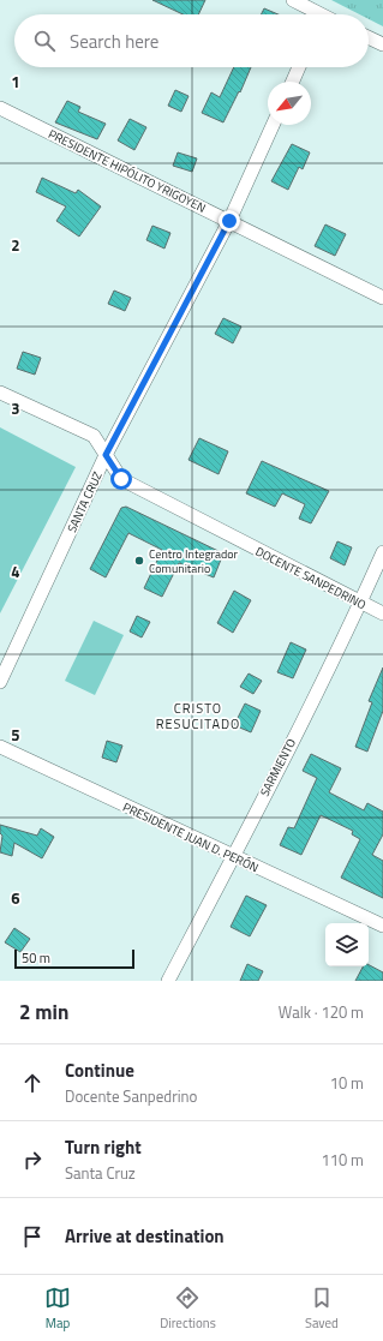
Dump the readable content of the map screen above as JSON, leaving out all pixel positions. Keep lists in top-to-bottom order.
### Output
{
  "streets": {
    "street": [
      "PRESIDENTE HIPÓLITO YRIGOYEN",
      "SANTA CRUZ",
      "DOCENTE SANPEDRINO",
      "SARMIENTO",
      "PRESIDENTE JUAN D. PERÓN"
    ]
  },
  "crossings": [
    ["PRESIDENTE HIPÓLITO YRIGOYEN", "SANTA CRUZ"],
    ["SANTA CRUZ", "DOCENTE SANPEDRINO"],
    ["DOCENTE SANPEDRINO", "SARMIENTO"],
    ["SARMIENTO", "PRESIDENTE JUAN D. PERÓN"]
  ],
  "districts": ["CRISTO RESUCITADO"],
  "places": ["Centro Integrador Comunitario"],
  "scale_bar": "50 m",
  "north": "bottom left",
  "page": {
    "search": "Search here",
    "scale": "50 m",
    "heading": ["2 min", "Walk · 120 m"],
    "list": [
      ["Continue", "Docente Sanpedrino", "10 m"],
      ["Turn right", "Santa Cruz", "110 m"],
      "Arrive at destination"
    ],
    "nav": ["Map", "Directions", "Saved"]
  },
  "grid": {
    "rows": [
      "1",
      "2",
      "3",
      "4",
      "5",
      "6"
    ]
  }
}
